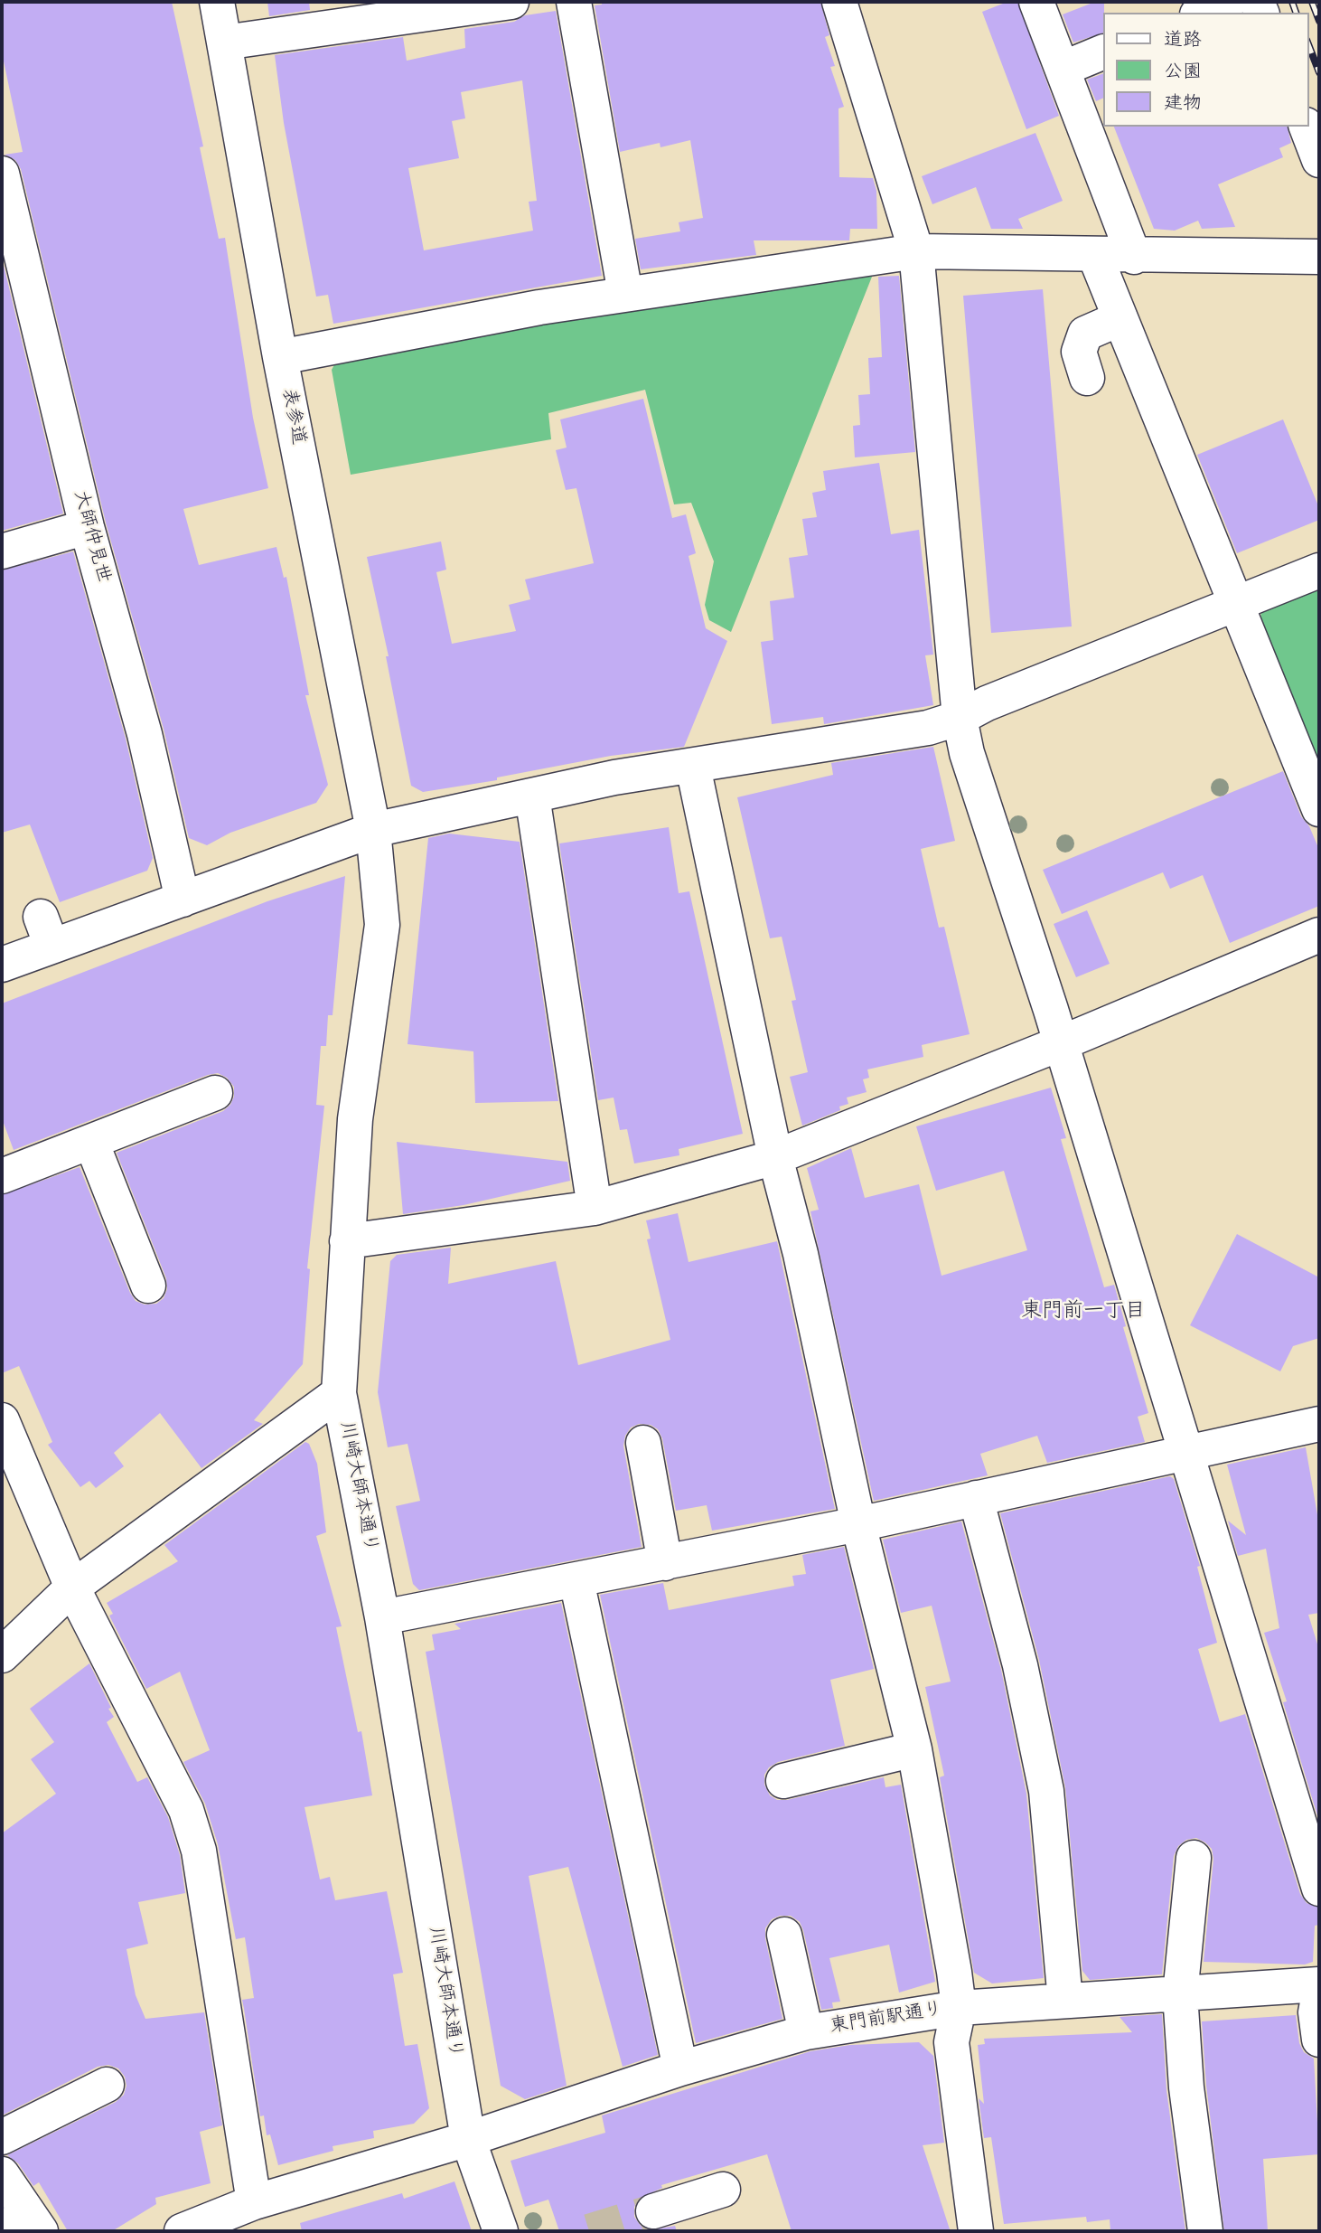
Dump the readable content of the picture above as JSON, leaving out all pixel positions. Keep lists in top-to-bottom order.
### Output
{
  "streets": {
    "street": [
      "表参道",
      "大師仲見世",
      "川崎大師本通り",
      "東門前駅通り"
    ]
  },
  "crossings": [
    ["表参道", "川崎大師本通り"],
    ["川崎大師本通り", "東門前駅通り"]
  ],
  "districts": ["東門前一丁目"],
  "legend": ["道路", "公園", "建物"]
}
